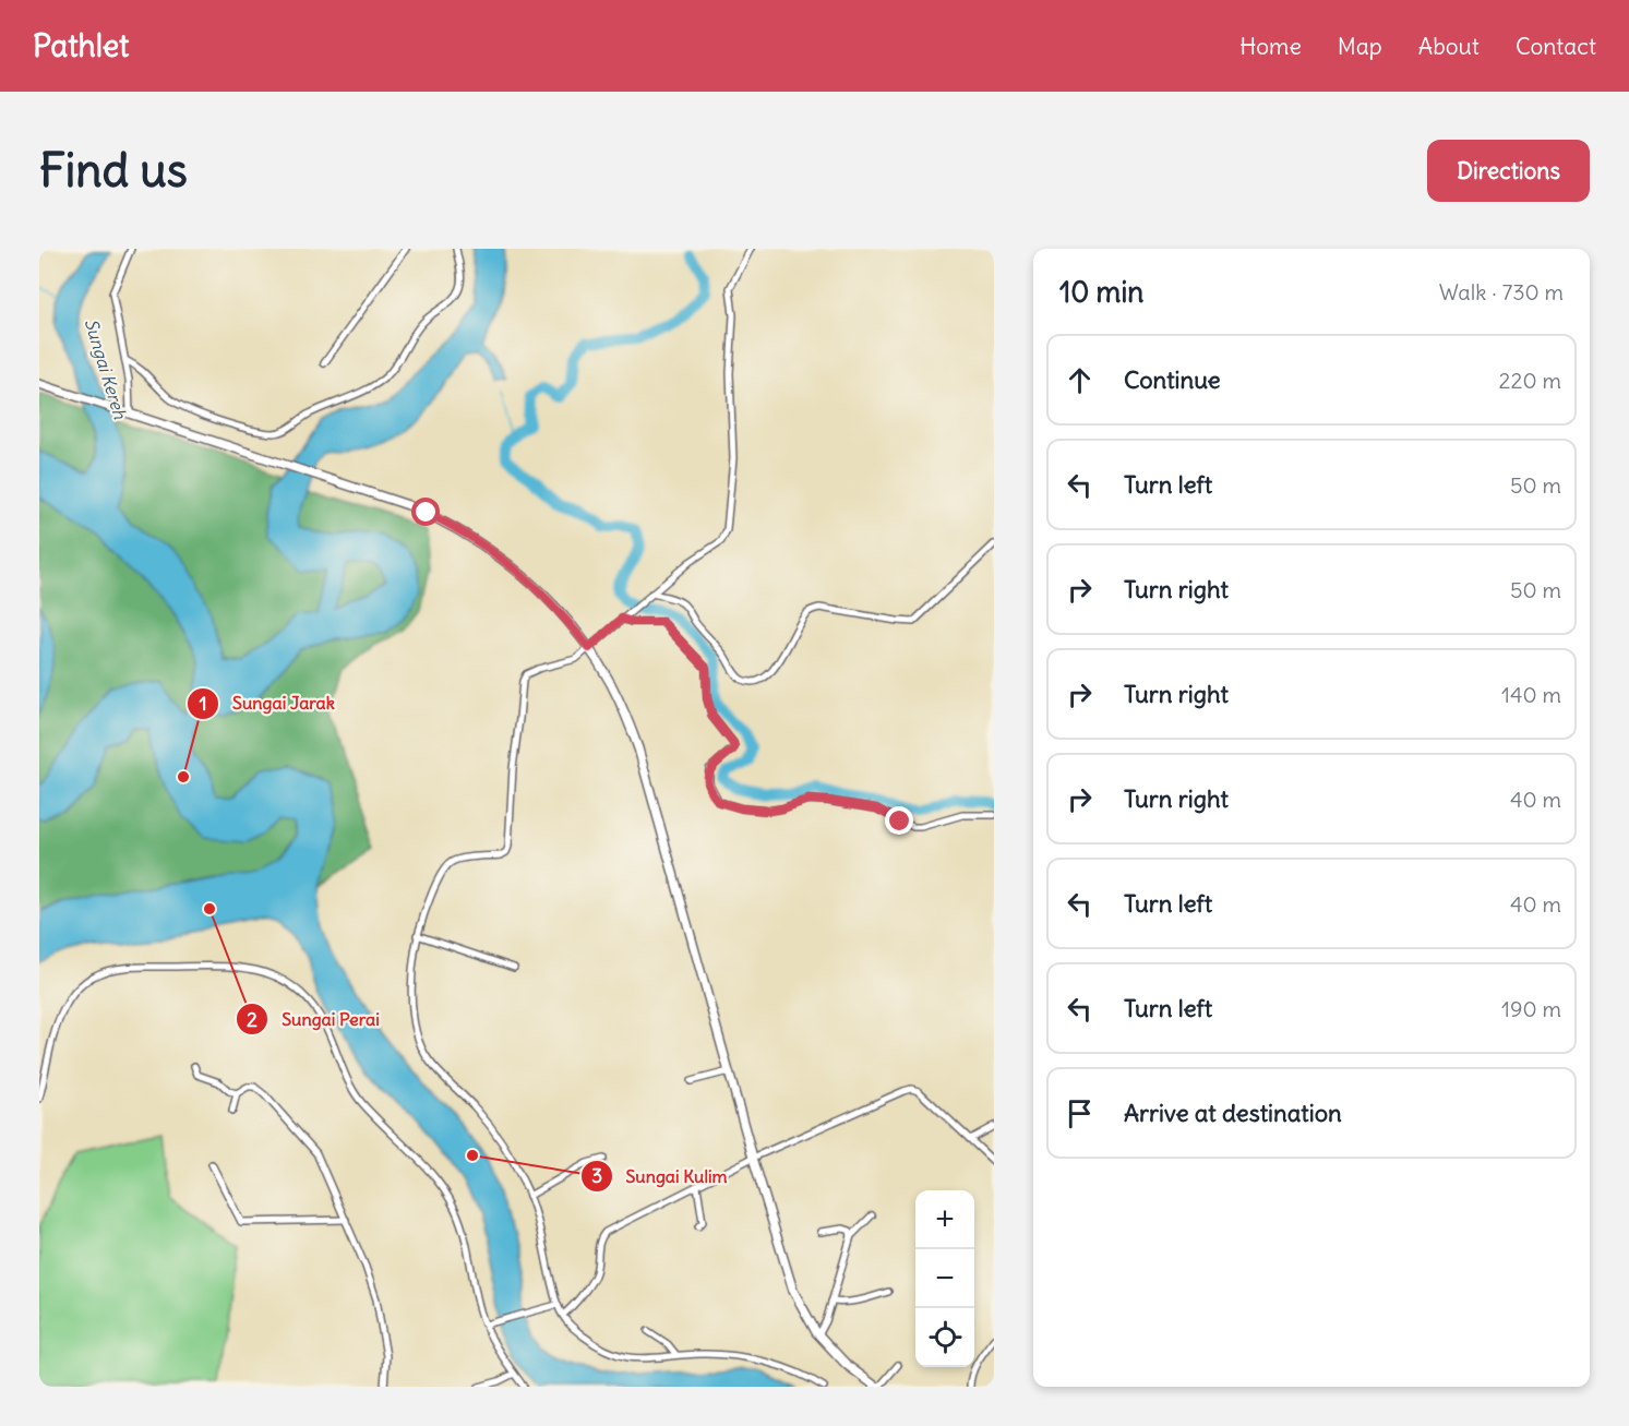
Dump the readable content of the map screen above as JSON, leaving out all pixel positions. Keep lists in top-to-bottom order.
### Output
{
  "water": ["Sungai Kereh"],
  "places": ["Sungai Jarak", "Sungai Perai", "Sungai Kulim"],
  "page": {
    "header": "Pathlet",
    "nav": [
      "Home",
      "Map",
      "About",
      "Contact"
    ],
    "buttons": "Directions",
    "title": "Find us",
    "heading": ["10 min", "Walk · 730 m"],
    "list": [
      ["Continue", "220 m"],
      ["Turn left", "50 m"],
      ["Turn right", "50 m"],
      ["Turn right", "140 m"],
      ["Turn right", "40 m"],
      ["Turn left", "40 m"],
      ["Turn left", "190 m"],
      "Arrive at destination"
    ],
    "map_buttons": ["+", "−"]
  }
}
